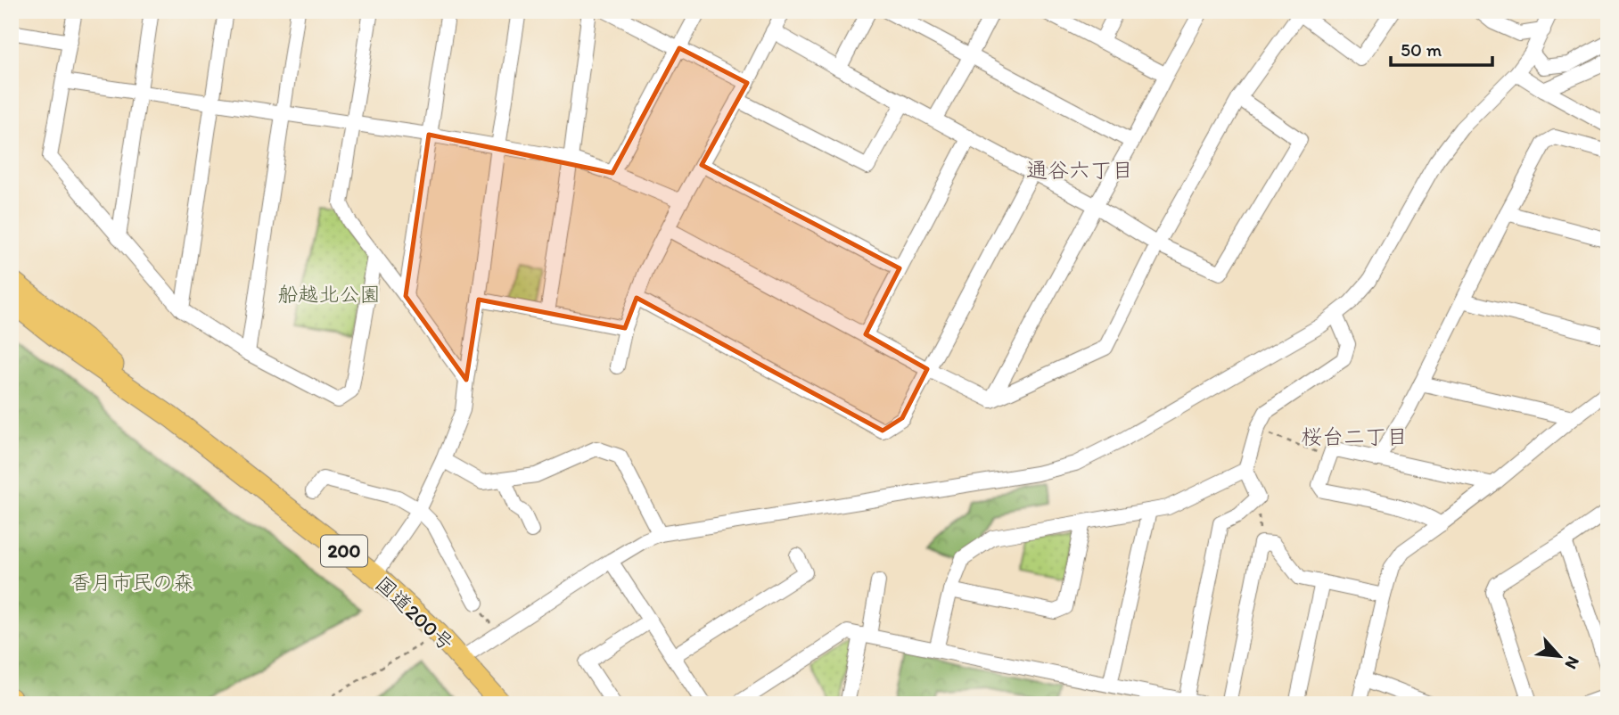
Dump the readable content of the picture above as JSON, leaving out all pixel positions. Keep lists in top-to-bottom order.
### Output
{
  "streets": {
    "highway": ["200", "国道200号"]
  },
  "districts": ["通谷六丁目", "桜台二丁目"],
  "parks": ["船越北公園", "香月市民の森"],
  "scale_bar": "50 m",
  "north": "bottom right"
}
